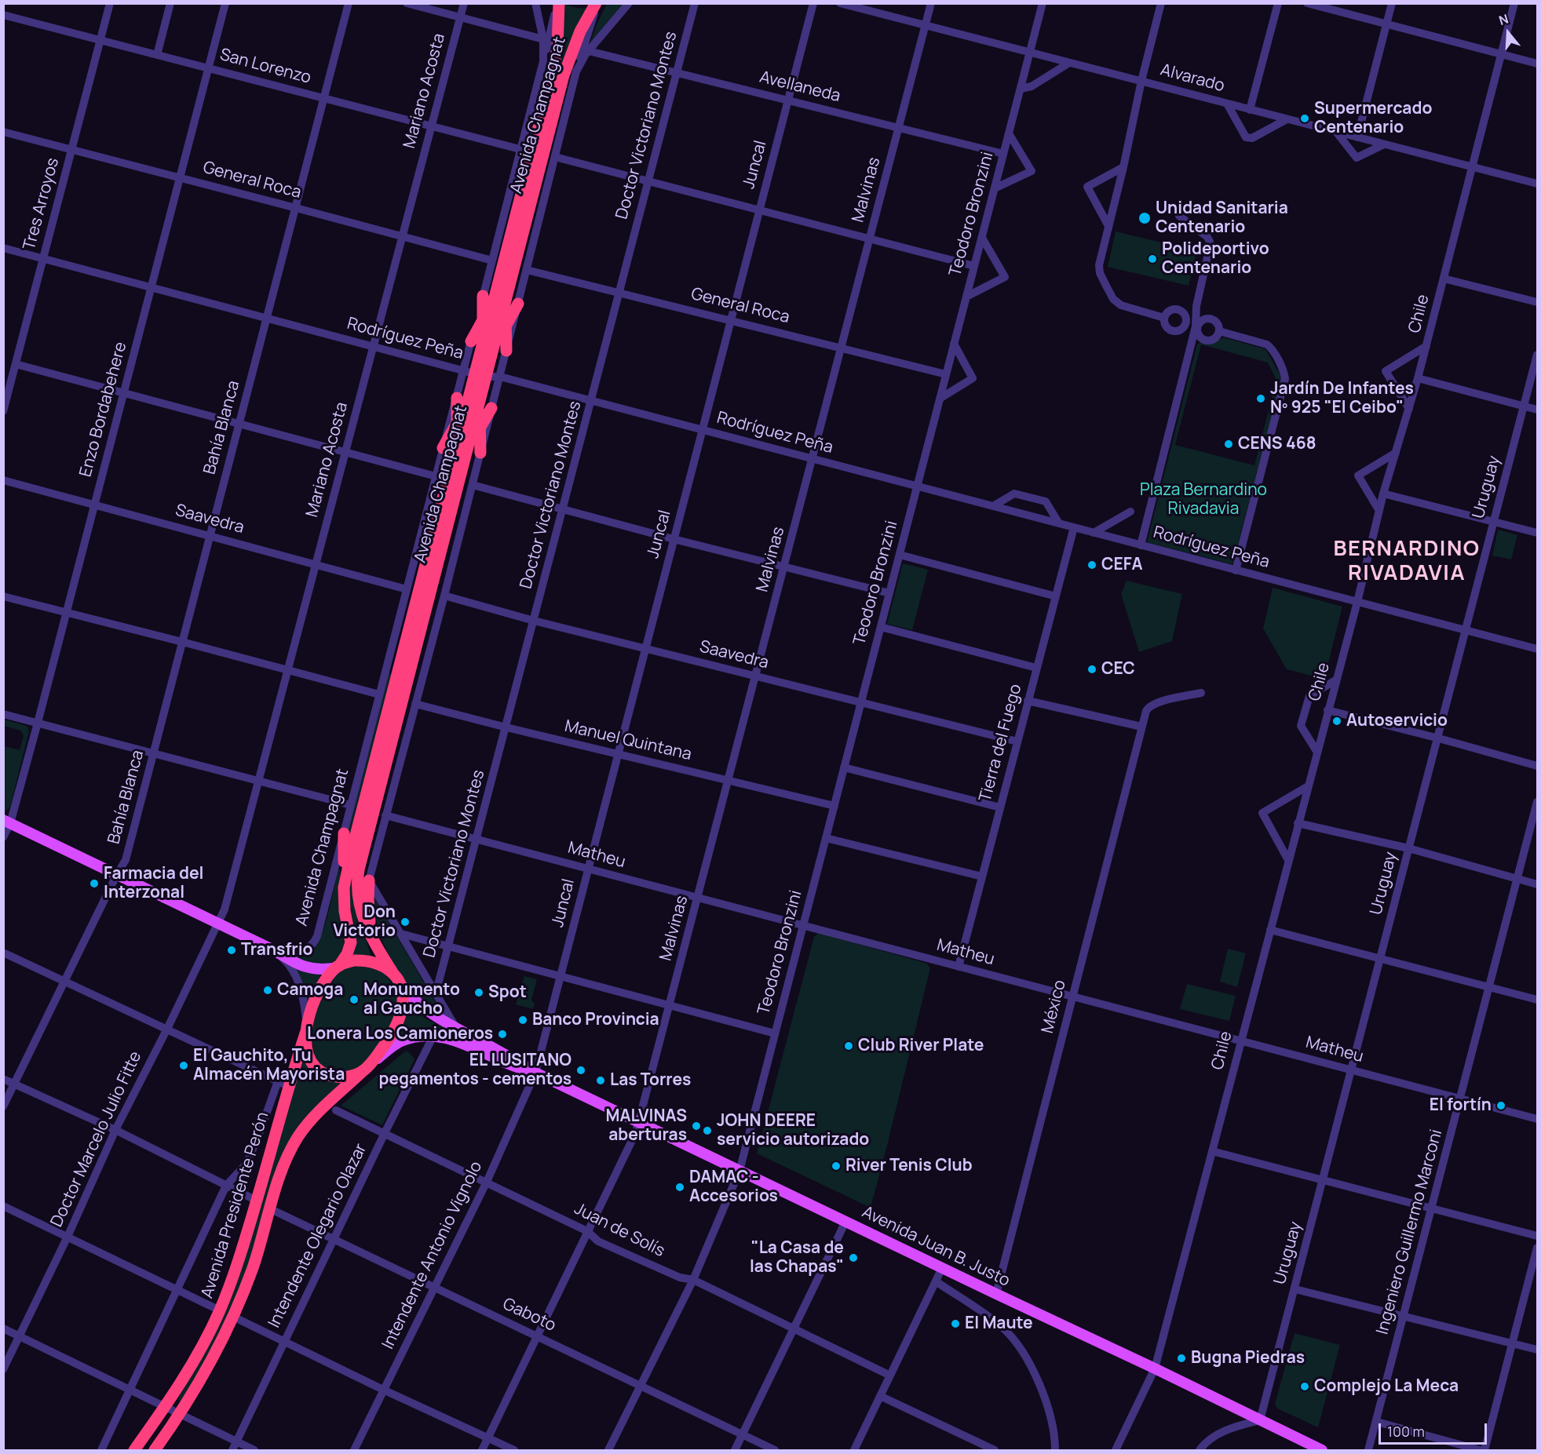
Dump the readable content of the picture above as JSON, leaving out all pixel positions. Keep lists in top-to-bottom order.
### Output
{
  "streets": {
    "highway": ["Avenida Champagnat", "Avenida Presidente Perón"],
    "main road": ["Avenida Juan B. Justo"],
    "street": [
      "San Lorenzo",
      "Alvarado",
      "Avellaneda",
      "Mariano Acosta",
      "Doctor Victoriano Montes",
      "Juncal",
      "General Roca",
      "Malvinas",
      "Tres Arroyos",
      "Teodoro Bronzini",
      "Chile",
      "Rodríguez Peña",
      "Enzo Bordabehere",
      "Bahía Blanca",
      "Uruguay",
      "Saavedra",
      "Manuel Quintana",
      "Tierra del Fuego",
      "Matheu",
      "México",
      "Doctor Marcelo Julio Fitte",
      "Juan de Solís",
      "Ingeniero Guillermo Marconi",
      "Intendente Olegario Olazar",
      "Intendente Antonio Vignolo",
      "Gaboto"
    ]
  },
  "crossings": [
    ["San Lorenzo", "Mariano Acosta"],
    ["San Lorenzo", "Avenida Champagnat"],
    ["San Lorenzo", "Tres Arroyos"],
    ["San Lorenzo", "Enzo Bordabehere"],
    ["San Lorenzo", "Bahía Blanca"],
    ["Alvarado", "Malvinas"],
    ["Alvarado", "Teodoro Bronzini"],
    ["Alvarado", "Chile"],
    ["Avellaneda", "Avenida Champagnat"],
    ["Avellaneda", "Doctor Victoriano Montes"],
    ["Avellaneda", "Juncal"],
    ["Avellaneda", "Malvinas"],
    ["Avellaneda", "Teodoro Bronzini"],
    ["Mariano Acosta", "General Roca"],
    ["Mariano Acosta", "Rodríguez Peña"],
    ["Mariano Acosta", "Saavedra"],
    ["Mariano Acosta", "Doctor Marcelo Julio Fitte"],
    ["Avenida Champagnat", "General Roca"],
    ["Avenida Champagnat", "Rodríguez Peña"],
    ["Avenida Champagnat", "Saavedra"],
    ["Avenida Champagnat", "Manuel Quintana"],
    ["Avenida Champagnat", "Matheu"],
    ["Avenida Champagnat", "Avenida Presidente Perón"],
    ["Avenida Champagnat", "Avenida Juan B. Justo"],
    ["Doctor Victoriano Montes", "General Roca"],
    ["Doctor Victoriano Montes", "Rodríguez Peña"],
    ["Doctor Victoriano Montes", "Saavedra"],
    ["Doctor Victoriano Montes", "Manuel Quintana"],
    ["Doctor Victoriano Montes", "Matheu"],
    ["Juncal", "General Roca"],
    ["Juncal", "Rodríguez Peña"],
    ["Juncal", "Saavedra"],
    ["Juncal", "Manuel Quintana"],
    ["Juncal", "Matheu"],
    ["Juncal", "Avenida Juan B. Justo"],
    ["Juncal", "Intendente Antonio Vignolo"],
    ["General Roca", "Malvinas"],
    ["General Roca", "Tres Arroyos"],
    ["General Roca", "Teodoro Bronzini"],
    ["General Roca", "Enzo Bordabehere"],
    ["General Roca", "Bahía Blanca"],
    ["Malvinas", "Rodríguez Peña"],
    ["Malvinas", "Saavedra"],
    ["Malvinas", "Manuel Quintana"],
    ["Malvinas", "Matheu"],
    ["Malvinas", "Juan de Solís"],
    ["Malvinas", "Avenida Juan B. Justo"],
    ["Malvinas", "Gaboto"],
    ["Tres Arroyos", "Rodríguez Peña"],
    ["Teodoro Bronzini", "Rodríguez Peña"],
    ["Teodoro Bronzini", "Saavedra"],
    ["Teodoro Bronzini", "Manuel Quintana"],
    ["Teodoro Bronzini", "Matheu"],
    ["Teodoro Bronzini", "Juan de Solís"],
    ["Teodoro Bronzini", "Avenida Juan B. Justo"],
    ["Teodoro Bronzini", "Gaboto"],
    ["Chile", "Rodríguez Peña"],
    ["Chile", "Matheu"],
    ["Chile", "Avenida Juan B. Justo"],
    ["Rodríguez Peña", "Enzo Bordabehere"],
    ["Rodríguez Peña", "Bahía Blanca"],
    ["Rodríguez Peña", "Uruguay"],
    ["Rodríguez Peña", "Tierra del Fuego"],
    ["Enzo Bordabehere", "Saavedra"],
    ["Bahía Blanca", "Saavedra"],
    ["Uruguay", "Matheu"],
    ["Uruguay", "Avenida Juan B. Justo"],
    ["Saavedra", "Tierra del Fuego"],
    ["Tierra del Fuego", "Matheu"],
    ["Matheu", "México"],
    ["Matheu", "Ingeniero Guillermo Marconi"],
    ["México", "Avenida Juan B. Justo"],
    ["Avenida Presidente Perón", "Avenida Juan B. Justo"],
    ["Avenida Presidente Perón", "Gaboto"],
    ["Juan de Solís", "Intendente Olegario Olazar"],
    ["Juan de Solís", "Intendente Antonio Vignolo"],
    ["Intendente Olegario Olazar", "Avenida Juan B. Justo"],
    ["Intendente Olegario Olazar", "Gaboto"],
    ["Avenida Juan B. Justo", "Intendente Antonio Vignolo"],
    ["Intendente Antonio Vignolo", "Gaboto"]
  ],
  "districts": ["BERNARDINO RIVADAVIA"],
  "parks": ["Plaza Bernardino Rivadavia"],
  "places": [
    "Supermercado Centenario",
    "Unidad Sanitaria Centenario",
    "Polideportivo Centenario",
    "Jardín De Infantes Nº 925 \"El Ceibo\"",
    "CENS 468",
    "CEFA",
    "CEC",
    "Autoservicio",
    "Farmacia del Interzonal",
    "Don Victorio",
    "Transfrio",
    "Camoga",
    "Spot",
    "Monumento al Gaucho",
    "Banco Provincia",
    "Lonera Los Camioneros",
    "Club River Plate",
    "El Gauchito, Tu Almacén Mayorista",
    "EL LUSITANO pegamentos - cementos",
    "Las Torres",
    "El fortín",
    "MALVINAS aberturas",
    "JOHN DEERE servicio autorizado",
    "River Tenis Club",
    "DAMAC - Accesorios",
    "\"La Casa de las Chapas\"",
    "El Maute",
    "Bugna Piedras",
    "Complejo La Meca"
  ],
  "scale_bar": "100 m",
  "north": "top"
}
